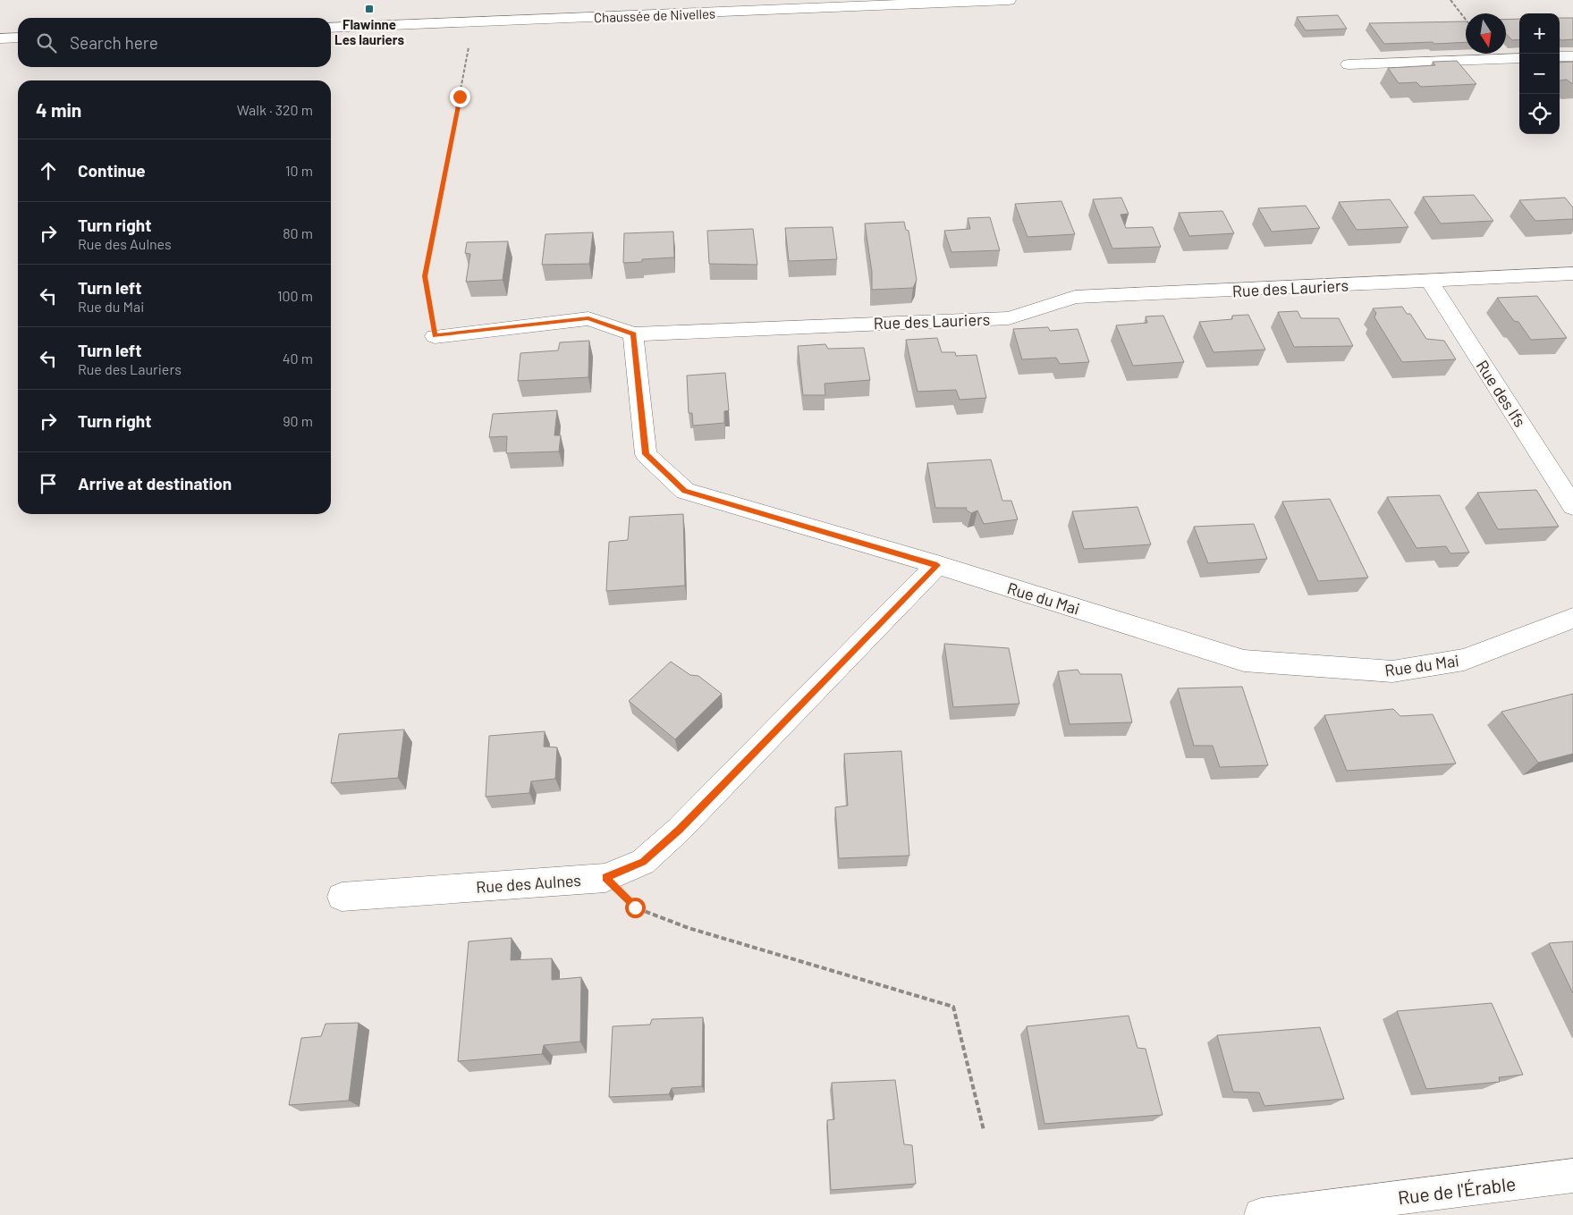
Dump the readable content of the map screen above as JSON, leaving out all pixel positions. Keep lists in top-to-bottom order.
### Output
{
  "streets": {
    "street": [
      "Chaussée de Nivelles",
      "Rue des Lauriers",
      "Rue des Ifs",
      "Rue du Mai",
      "Rue des Aulnes",
      "Rue de l'Érable"
    ]
  },
  "crossings": [
    ["Rue des Lauriers", "Rue des Ifs"],
    ["Rue des Lauriers", "Rue du Mai"],
    ["Rue du Mai", "Rue des Aulnes"]
  ],
  "places": {
    "transit": ["Flawinne Les lauriers"]
  },
  "north": "bottom",
  "page": {
    "map_buttons": ["+", "−"],
    "search": "Search here",
    "heading": ["4 min", "Walk · 320 m"],
    "list": [
      ["Continue", "10 m"],
      ["Turn right", "Rue des Aulnes", "80 m"],
      ["Turn left", "Rue du Mai", "100 m"],
      ["Turn left", "Rue des Lauriers", "40 m"],
      ["Turn right", "90 m"],
      "Arrive at destination"
    ]
  }
}
